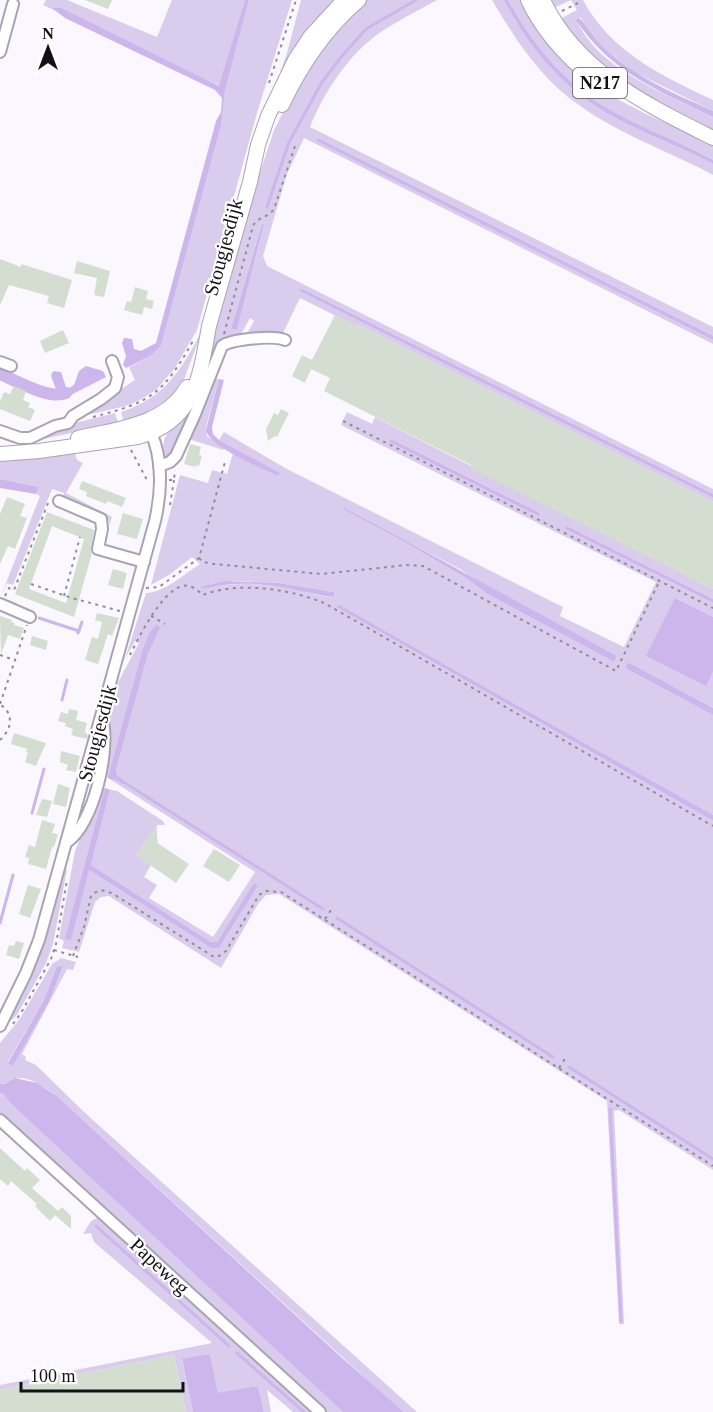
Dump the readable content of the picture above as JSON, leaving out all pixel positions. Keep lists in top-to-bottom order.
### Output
{
  "streets": {
    "main road": ["N217", "Stougjesdijk"],
    "street": ["Papeweg"]
  },
  "scale_bar": "100 m",
  "north": "top"
}
